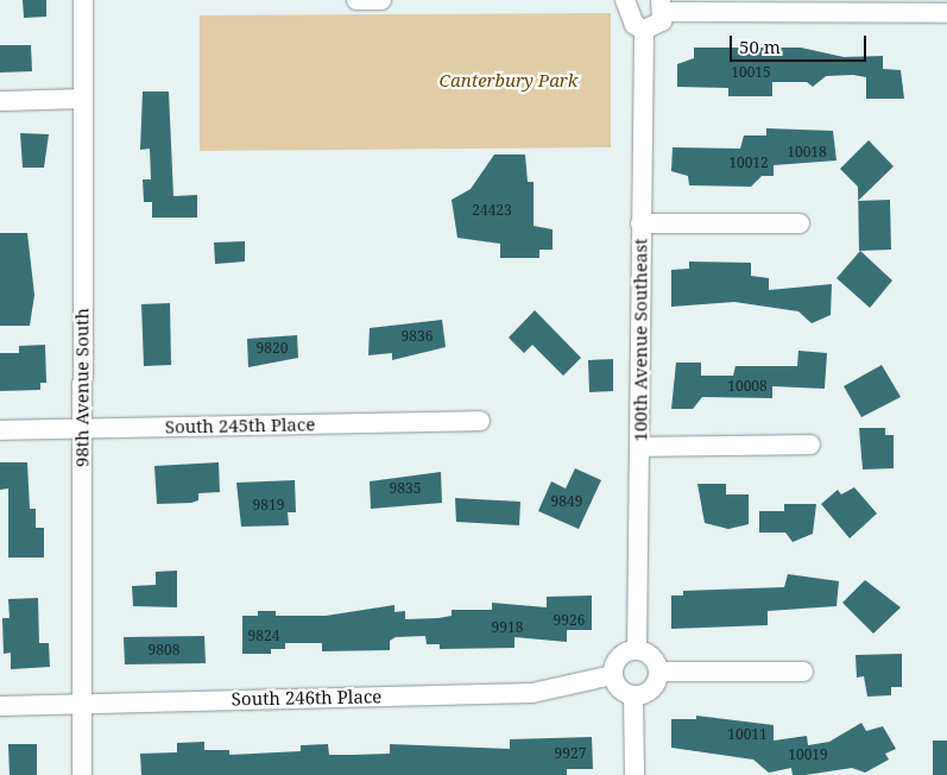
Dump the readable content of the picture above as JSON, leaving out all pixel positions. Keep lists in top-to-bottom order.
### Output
{
  "streets": {
    "street": [
      "100th Avenue Southeast",
      "98th Avenue South",
      "South 245th Place",
      "South 246th Place"
    ]
  },
  "crossings": [
    ["100th Avenue Southeast", "South 246th Place"],
    ["98th Avenue South", "South 245th Place"],
    ["98th Avenue South", "South 246th Place"]
  ],
  "parks": ["Canterbury Park"],
  "house_numbers": [
    "10015",
    "10018",
    "10012",
    "24423",
    "9836",
    "9820",
    "10008",
    "9835",
    "9849",
    "9819",
    "9926",
    "9918",
    "9824",
    "9808",
    "10011",
    "9927",
    "10019"
  ],
  "scale_bar": "50 m"
}
